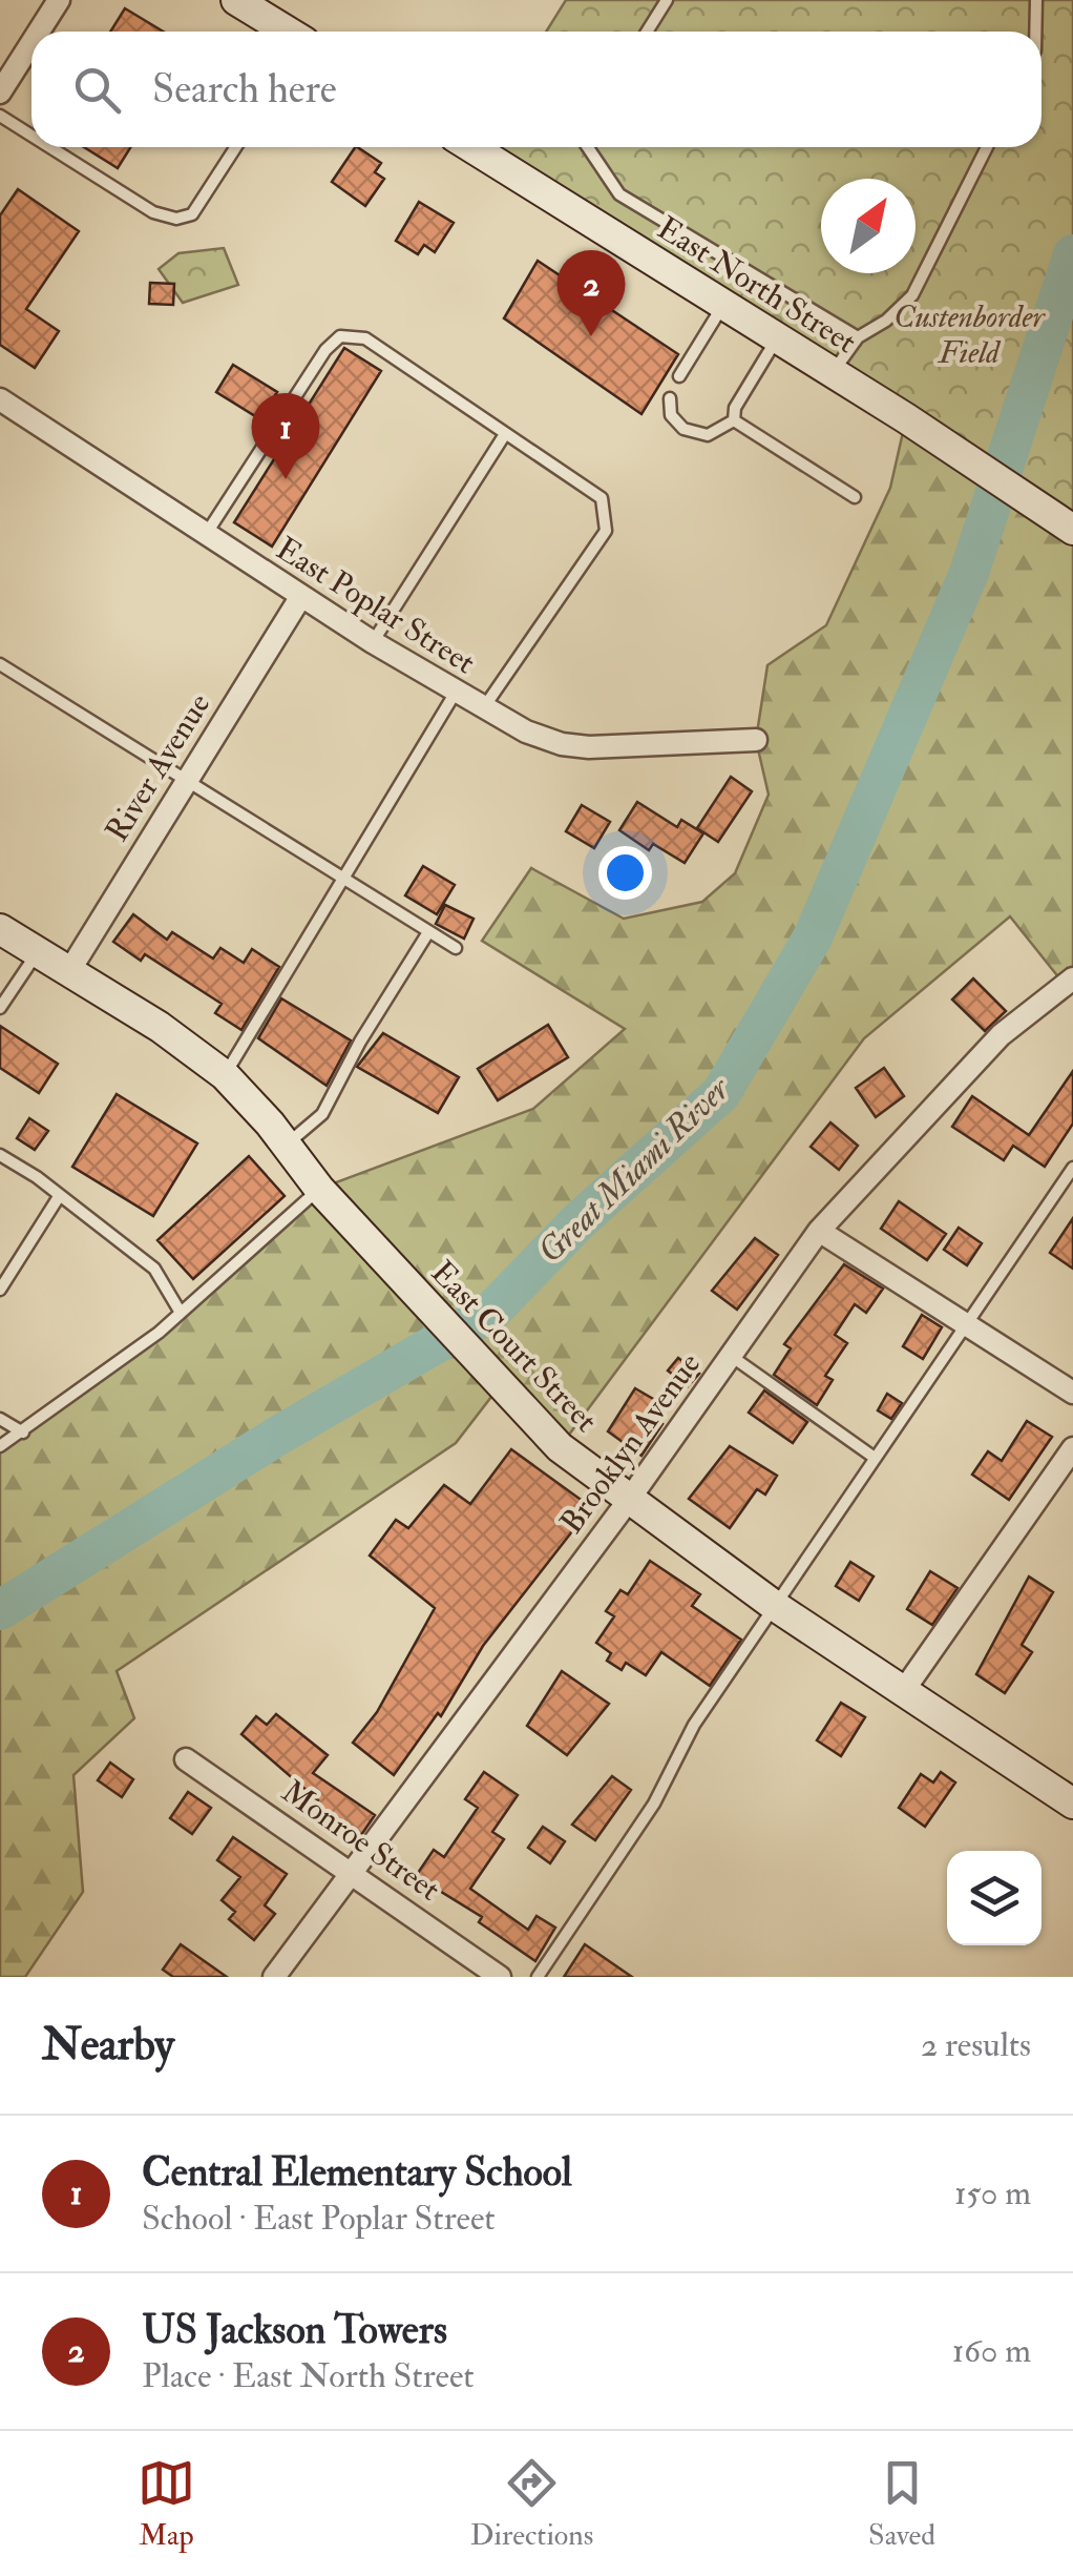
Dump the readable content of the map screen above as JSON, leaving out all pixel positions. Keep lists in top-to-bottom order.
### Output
{
  "streets": {
    "main road": ["East North Street", "East Court Street"],
    "street": [
      "East Poplar Street",
      "River Avenue",
      "Brooklyn Avenue",
      "Monroe Street"
    ]
  },
  "crossings": [
    ["East Poplar Street", "River Avenue"],
    ["River Avenue", "East Court Street"],
    ["East Court Street", "Brooklyn Avenue"],
    ["Brooklyn Avenue", "Monroe Street"]
  ],
  "water": ["Great Miami River"],
  "parks": ["Custenborder Field"],
  "north": "top right",
  "page": {
    "search": "Search here",
    "pins": ["2", "1"],
    "heading": ["Nearby", "2 results"],
    "list": [
      {
        "mark": "1",
        "name": "Central Elementary School",
        "note": "School · East Poplar Street",
        "value": "150 m"
      },
      {
        "mark": "2",
        "name": "US Jackson Towers",
        "note": "Place · East North Street",
        "value": "160 m"
      }
    ],
    "nav": ["Map", "Directions", "Saved"]
  }
}
